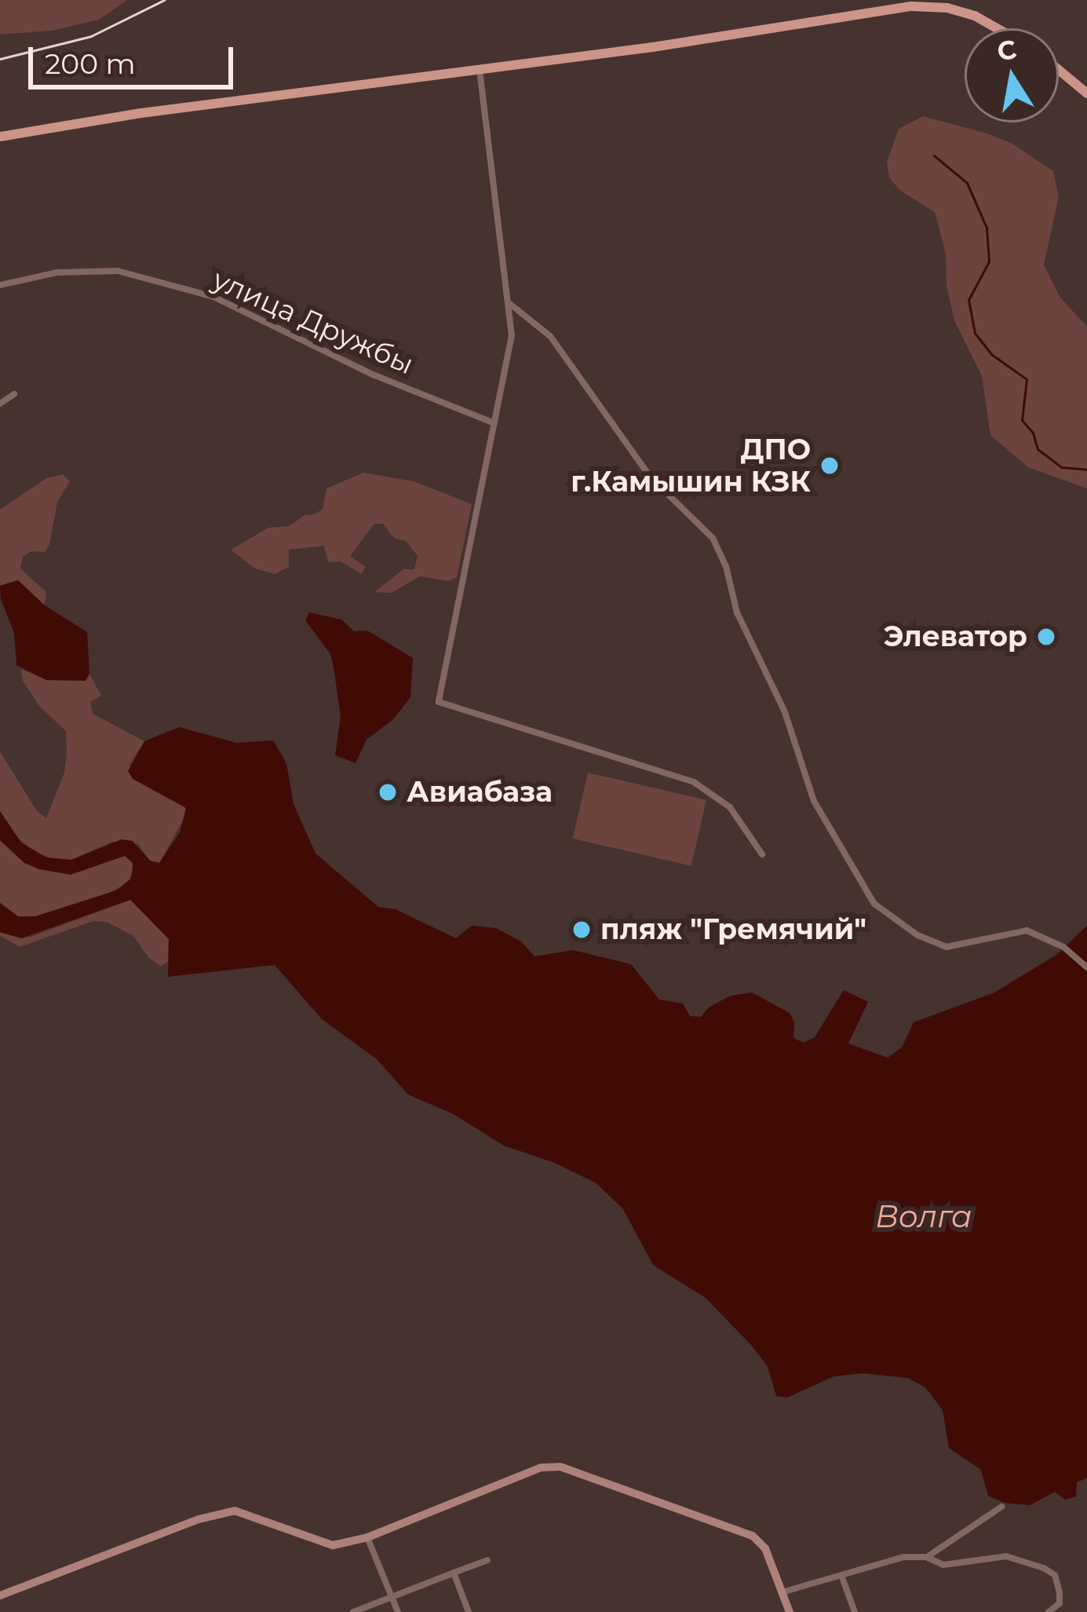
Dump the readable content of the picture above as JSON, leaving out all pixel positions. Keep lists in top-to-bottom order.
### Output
{
  "streets": {
    "street": ["улица Дружбы"]
  },
  "water": ["Волга"],
  "places": [
    "ДПО г.Камышин КЗК",
    "Элеватор",
    "Авиабаза",
    "пляж \"Гремячий\""
  ],
  "scale_bar": "200 m",
  "north": "top"
}
